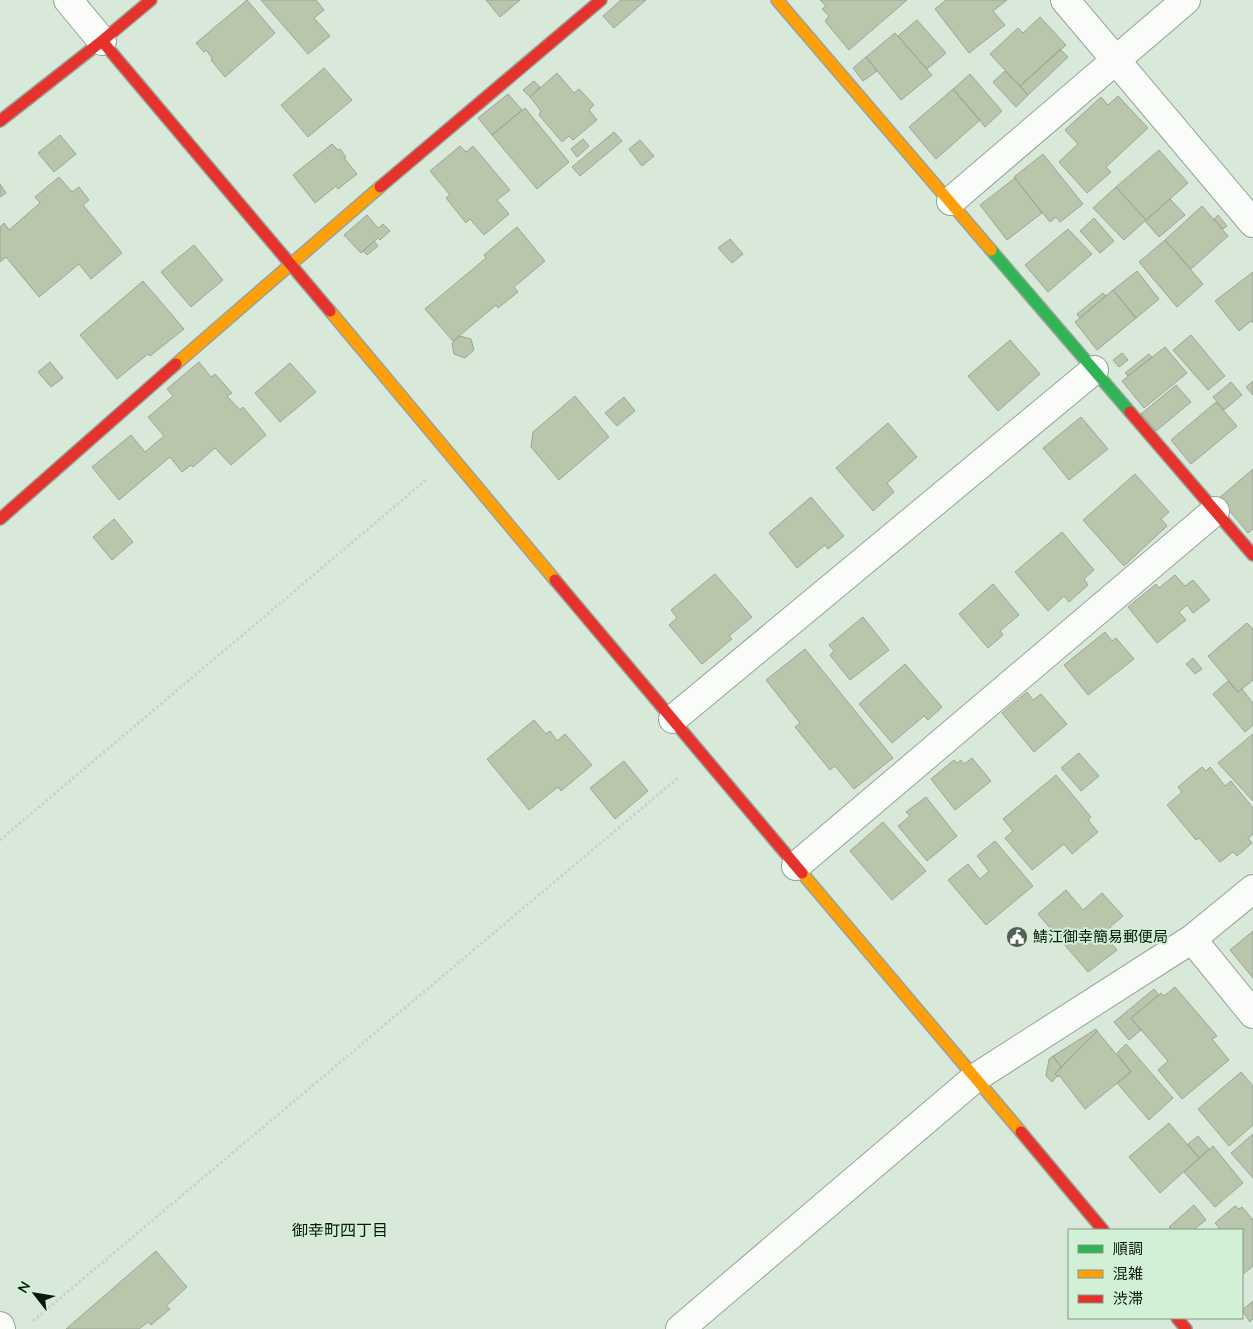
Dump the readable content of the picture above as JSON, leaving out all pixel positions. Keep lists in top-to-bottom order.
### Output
{
  "districts": ["御幸町四丁目"],
  "places": {
    "public building": ["鯖江御幸簡易郵便局"]
  },
  "legend": ["順調", "混雑", "渋滞"],
  "north": "top left"
}
